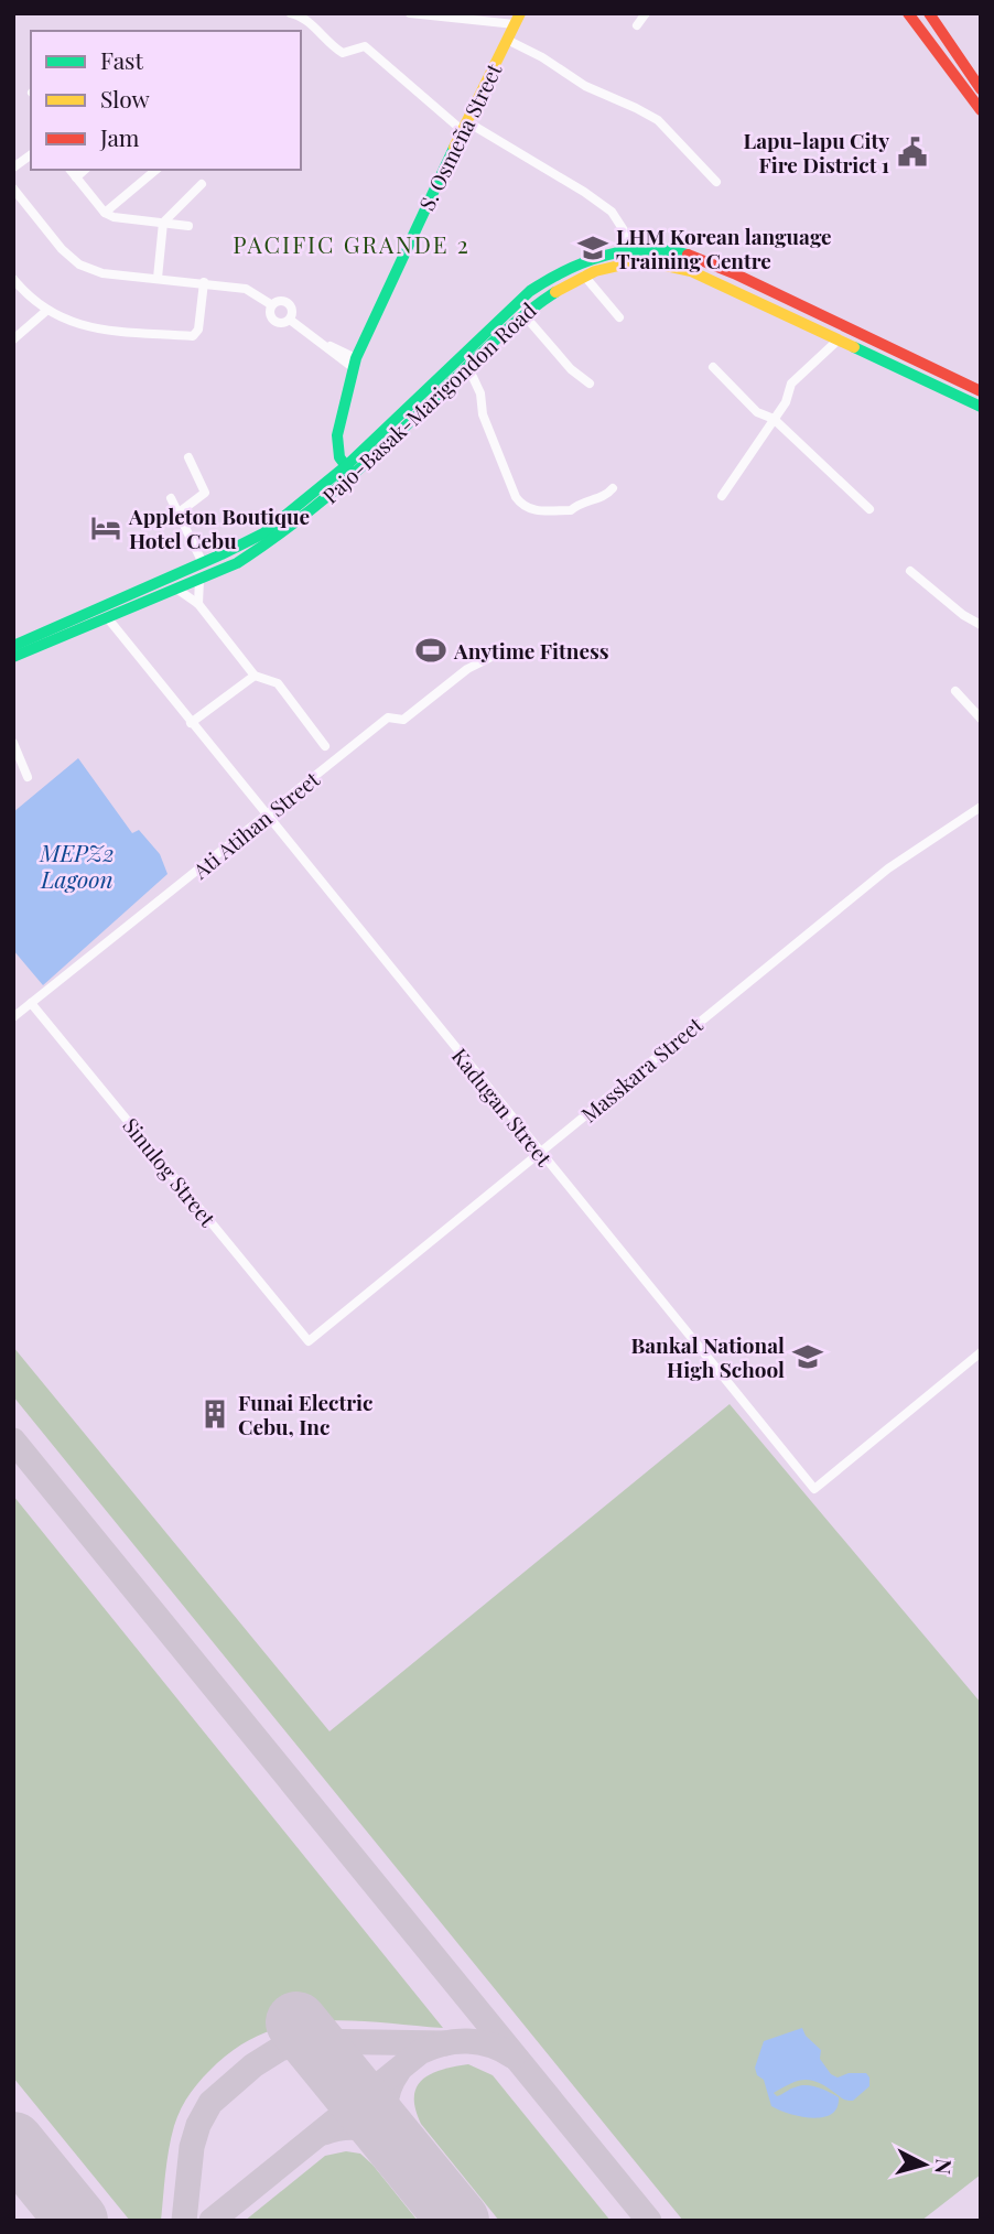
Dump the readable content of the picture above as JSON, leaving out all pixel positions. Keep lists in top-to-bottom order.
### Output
{
  "streets": {
    "main road": ["S. Osmeña Street", "Pajo-Basak-Marigondon Road"],
    "street": [
      "Ati Atihan Street",
      "Masskara Street",
      "Kadugan Street",
      "Sinulog Street"
    ]
  },
  "crossings": [
    ["S. Osmeña Street", "Pajo-Basak-Marigondon Road"],
    ["Pajo-Basak-Marigondon Road", "Kadugan Street"],
    ["Ati Atihan Street", "Kadugan Street"],
    ["Ati Atihan Street", "Sinulog Street"],
    ["Masskara Street", "Kadugan Street"],
    ["Masskara Street", "Sinulog Street"]
  ],
  "districts": ["PACIFIC GRANDE 2"],
  "water": ["MEPZ2 Lagoon"],
  "places": {
    "public building": ["Lapu-lapu City Fire District 1"],
    "school or university": ["LHM Korean language Training Centre", "Bankal National High School"],
    "hotel": ["Appleton Boutique Hotel Cebu"],
    "sports": ["Anytime Fitness"],
    "building": ["Funai Electric Cebu, Inc"]
  },
  "legend": ["Fast", "Slow", "Jam"],
  "north": "right"
}
